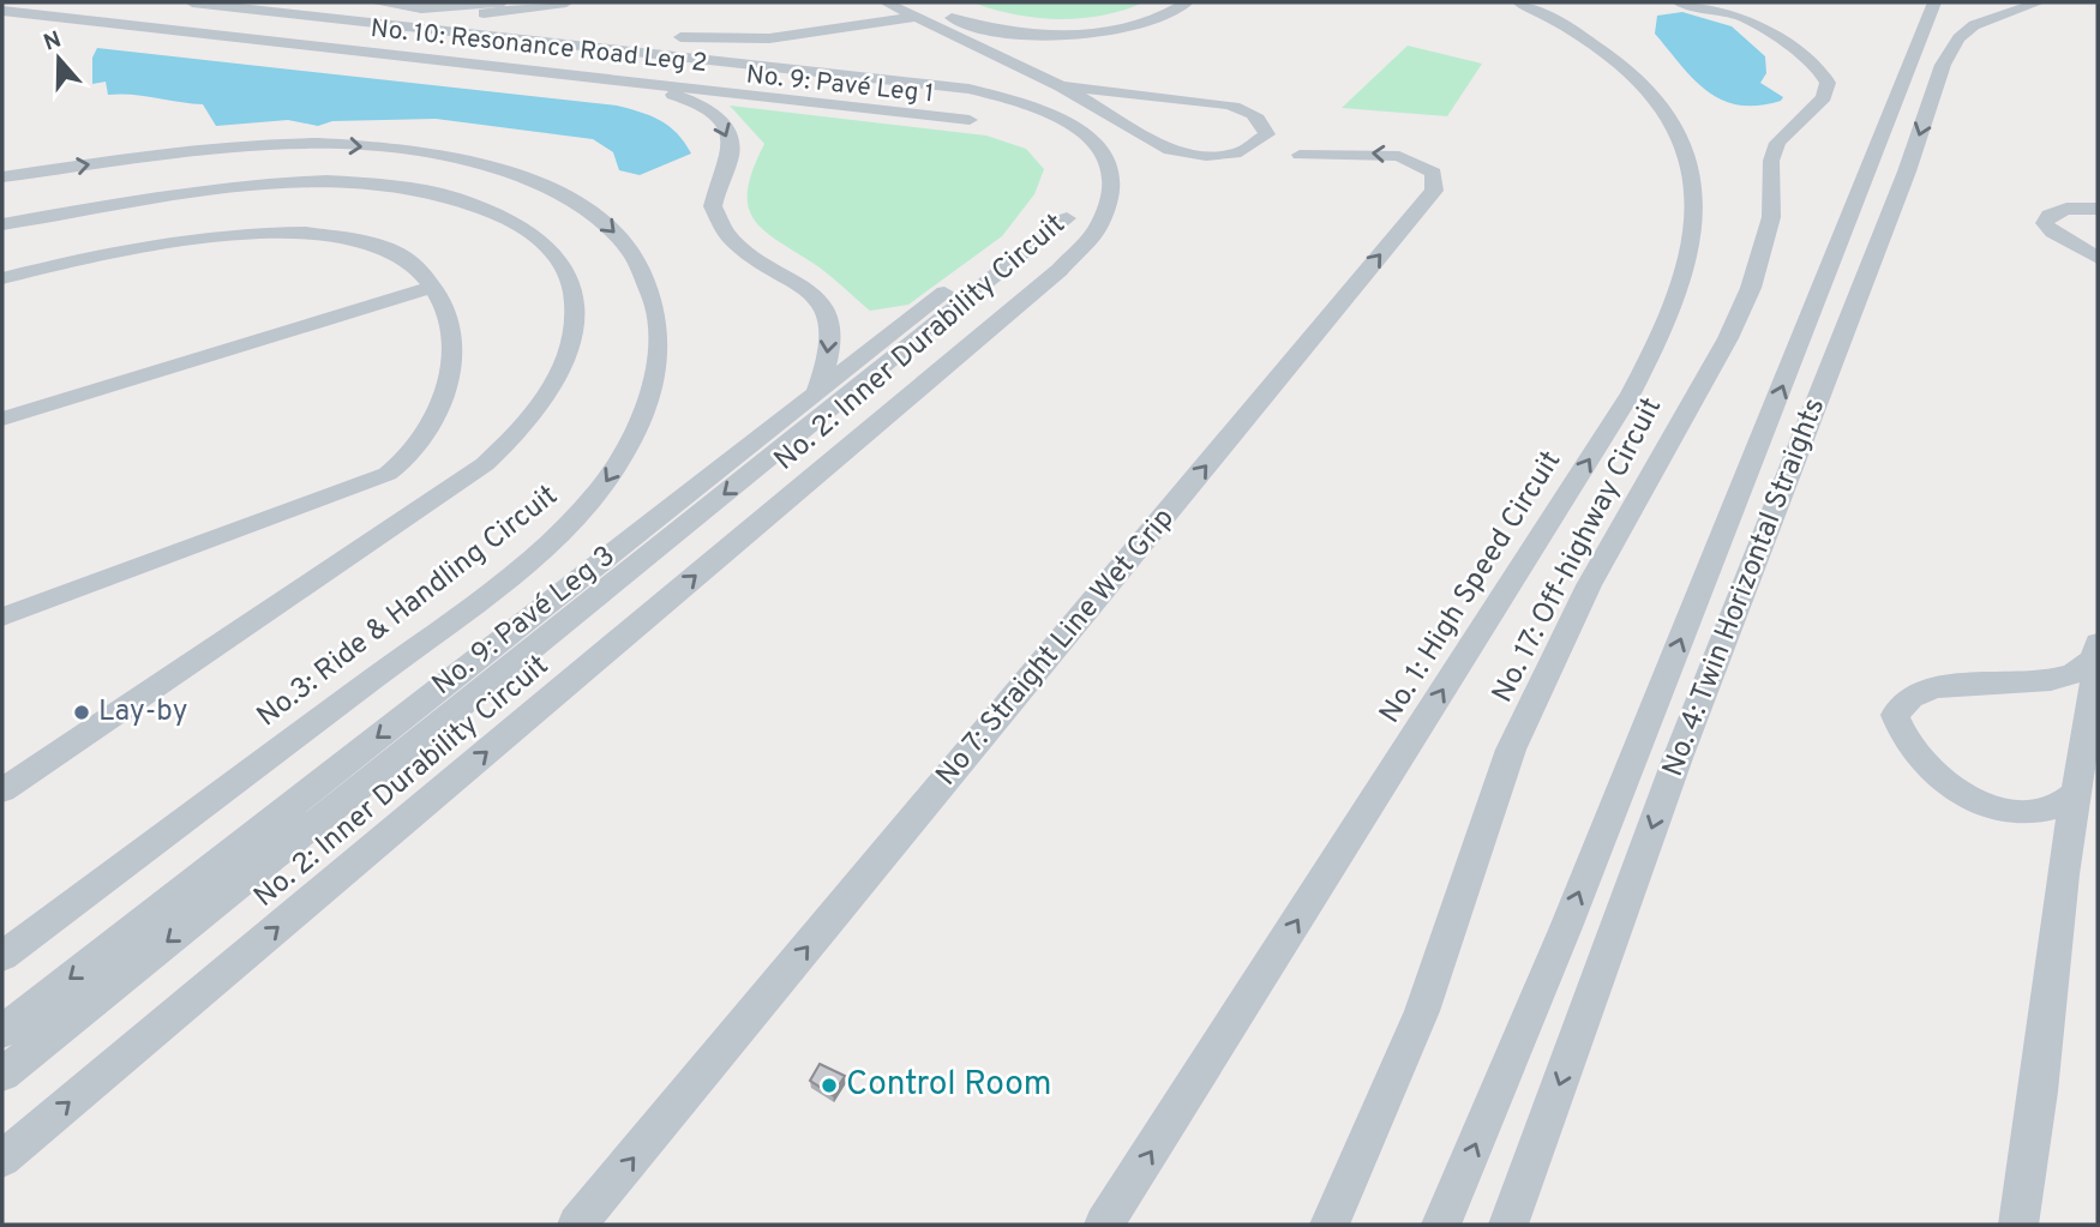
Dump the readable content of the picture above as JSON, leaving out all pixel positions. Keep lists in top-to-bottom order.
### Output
{
  "streets": {
    "street": [
      "No. 10: Resonance Road Leg 2",
      "No. 9: Pavé Leg 1",
      "No. 2: Inner Durability Circuit",
      "No. 17: Off-highway Circuit",
      "No. 1: High Speed Circuit",
      "No. 4: Twin Horizontal Straights",
      "No.3: Ride & Handling Circuit",
      "No. 9: Pavé Leg 3",
      "No 7: Straight Line Wet Grip"
    ]
  },
  "crossings": [
    ["No. 10: Resonance Road Leg 2", "No. 9: Pavé Leg 1"]
  ],
  "one_way": ["No. 1: High Speed Circuit", "No 7: Straight Line Wet Grip"],
  "places": ["Lay-by", "Control Room"],
  "north": "top"
}
